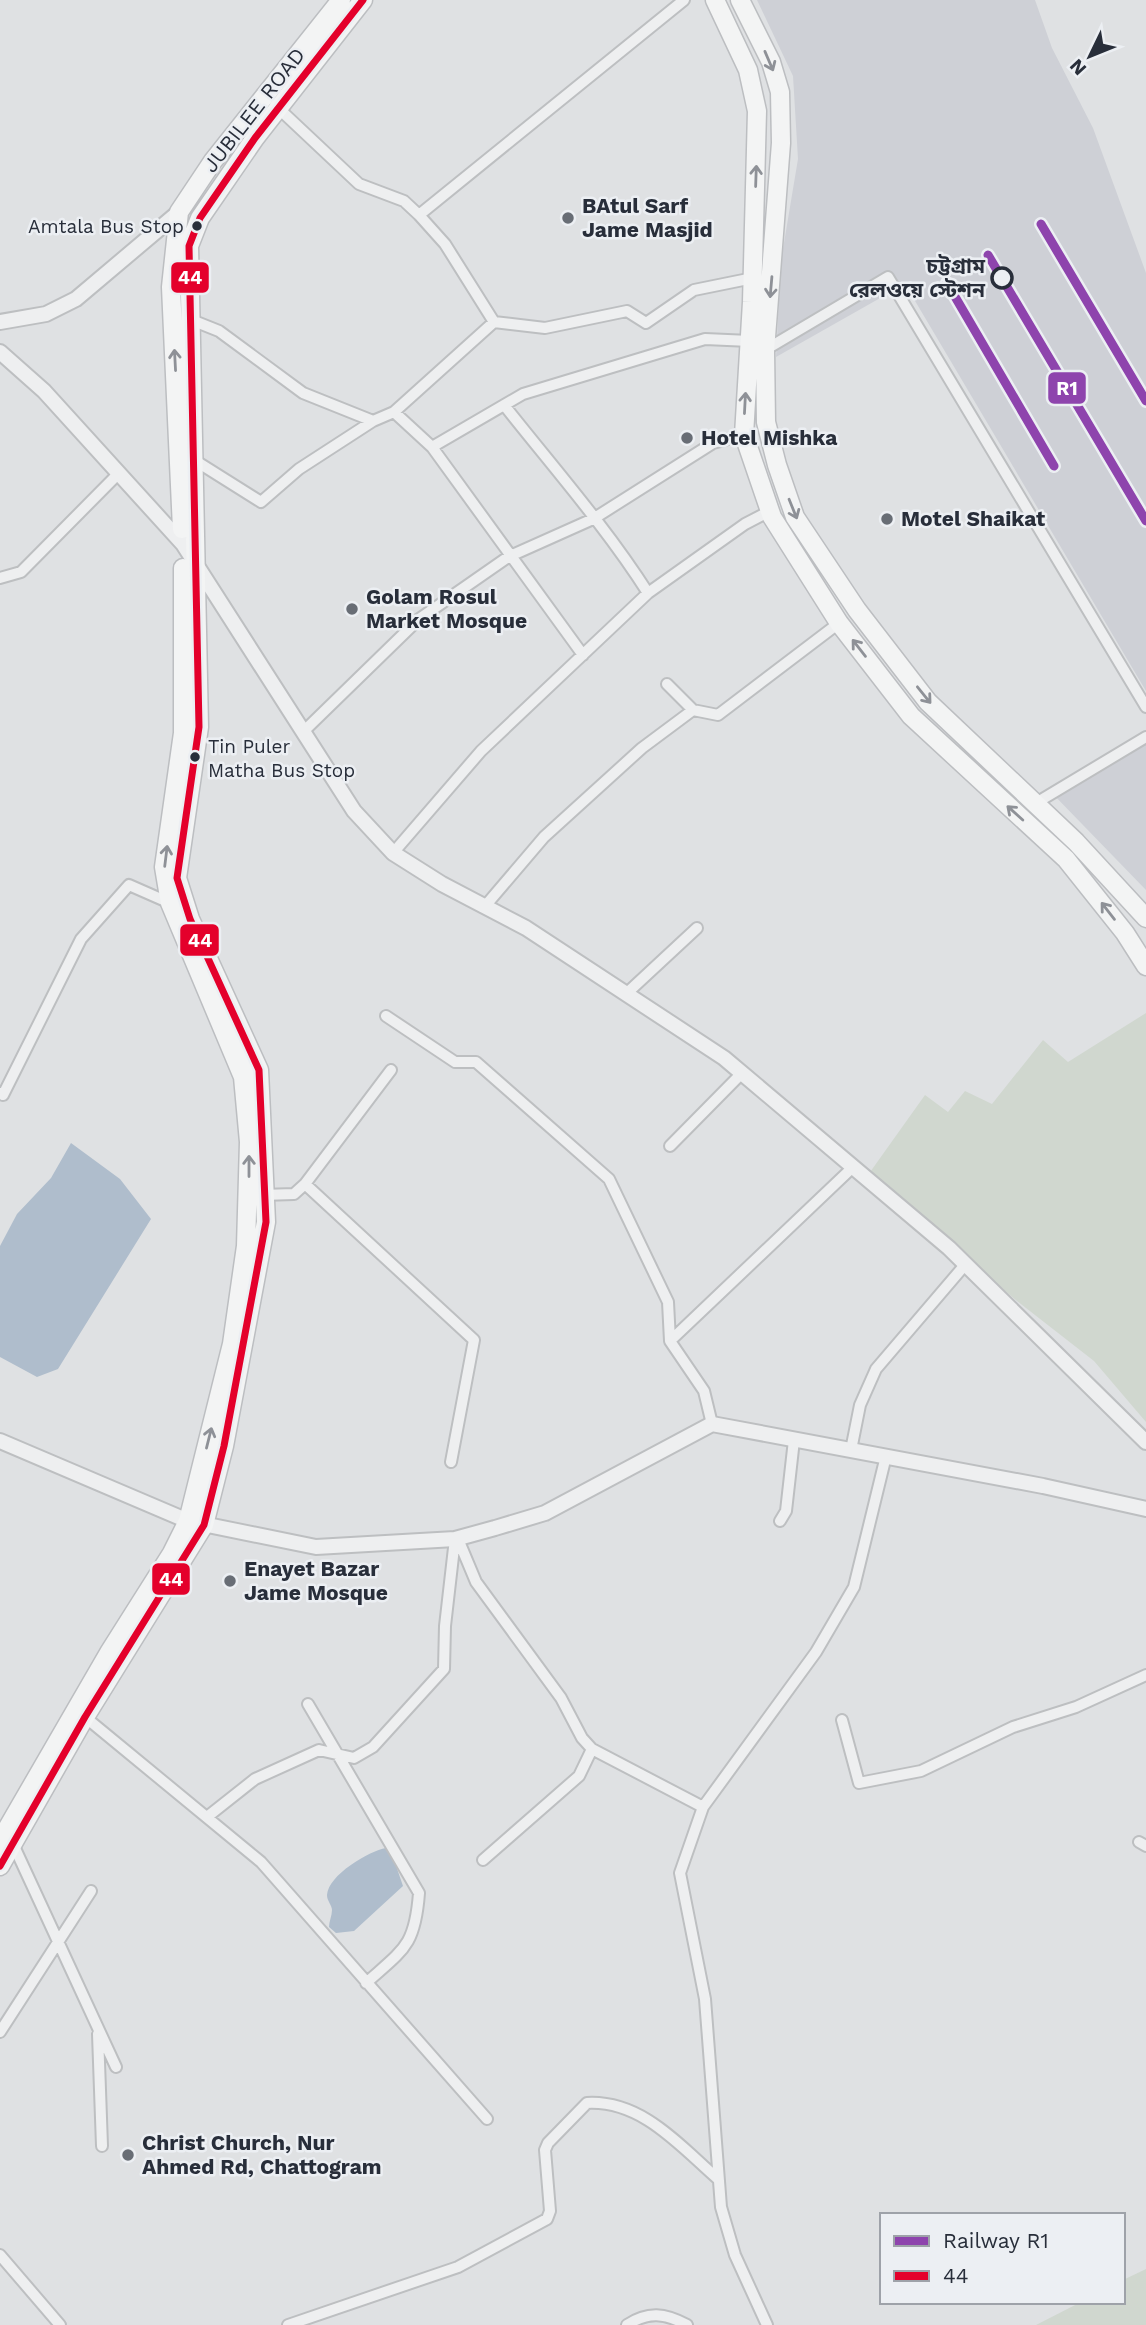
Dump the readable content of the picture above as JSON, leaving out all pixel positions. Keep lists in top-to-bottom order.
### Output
{
  "streets": {
    "main road": ["JUBILEE ROAD"]
  },
  "places": [
    "BAtul Sarf Jame Masjid",
    "Amtala Bus Stop",
    "চট্টগ্রাম রেলওয়ে স্টেশন",
    "Hotel Mishka",
    "Motel Shaikat",
    "Golam Rosul Market Mosque",
    "Tin Puler Matha Bus Stop",
    "Enayet Bazar Jame Mosque",
    "Christ Church, Nur Ahmed Rd, Chattogram"
  ],
  "lines": ["transit line 44", "rail line R1"],
  "legend": ["Railway R1", "44"],
  "north": "bottom left"
}
